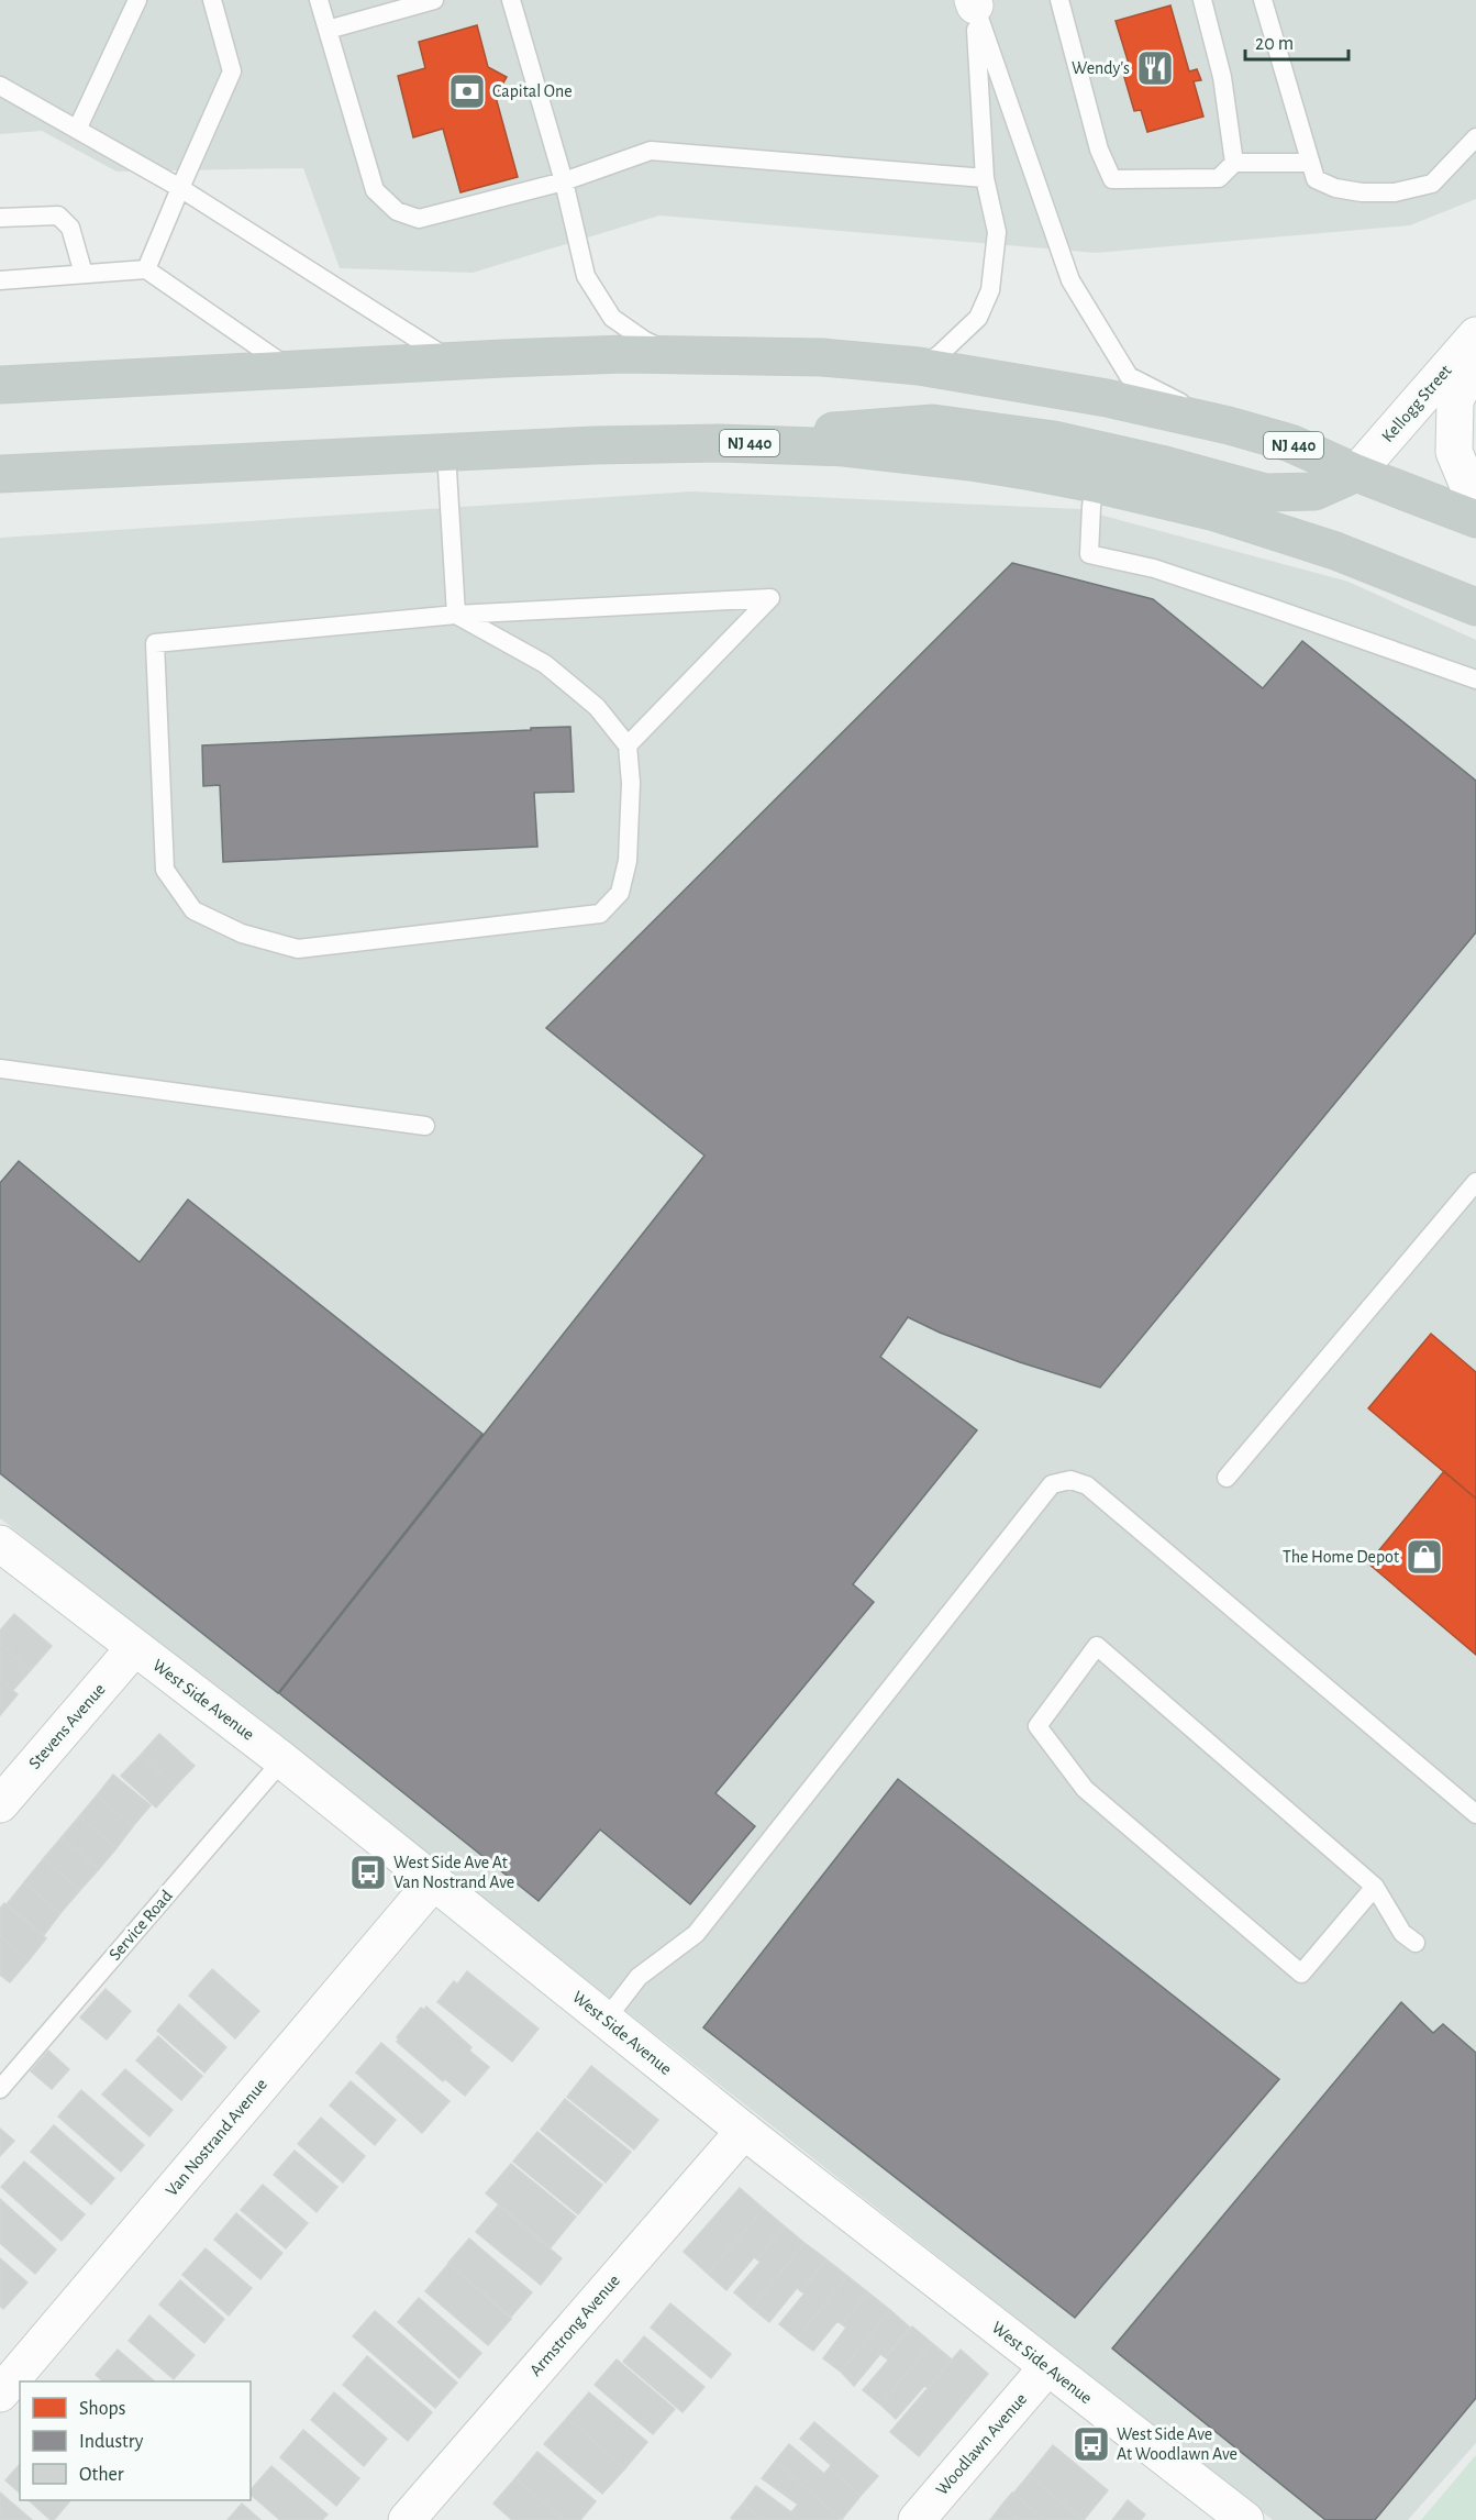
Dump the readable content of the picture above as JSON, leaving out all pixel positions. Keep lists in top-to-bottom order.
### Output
{
  "streets": {
    "highway": ["NJ 440"],
    "street": [
      "Kellogg Street",
      "West Side Avenue",
      "Stevens Avenue",
      "Van Nostrand Avenue",
      "Armstrong Avenue",
      "Woodlawn Avenue"
    ],
    "lane": ["Service Road"]
  },
  "crossings": [
    ["Kellogg Street", "NJ 440"],
    ["West Side Avenue", "Stevens Avenue"],
    ["West Side Avenue", "Service Road"],
    ["West Side Avenue", "Van Nostrand Avenue"],
    ["West Side Avenue", "Armstrong Avenue"],
    ["West Side Avenue", "Woodlawn Avenue"]
  ],
  "places": {
    "restaurant": ["Wendy's"],
    "bank": ["Capital One"],
    "shop": ["The Home Depot"],
    "bus stop": ["West Side Ave At Van Nostrand Ave", "West Side Ave At Woodlawn Ave"]
  },
  "legend": ["Shops", "Industry", "Other"],
  "scale_bar": "20 m"
}
